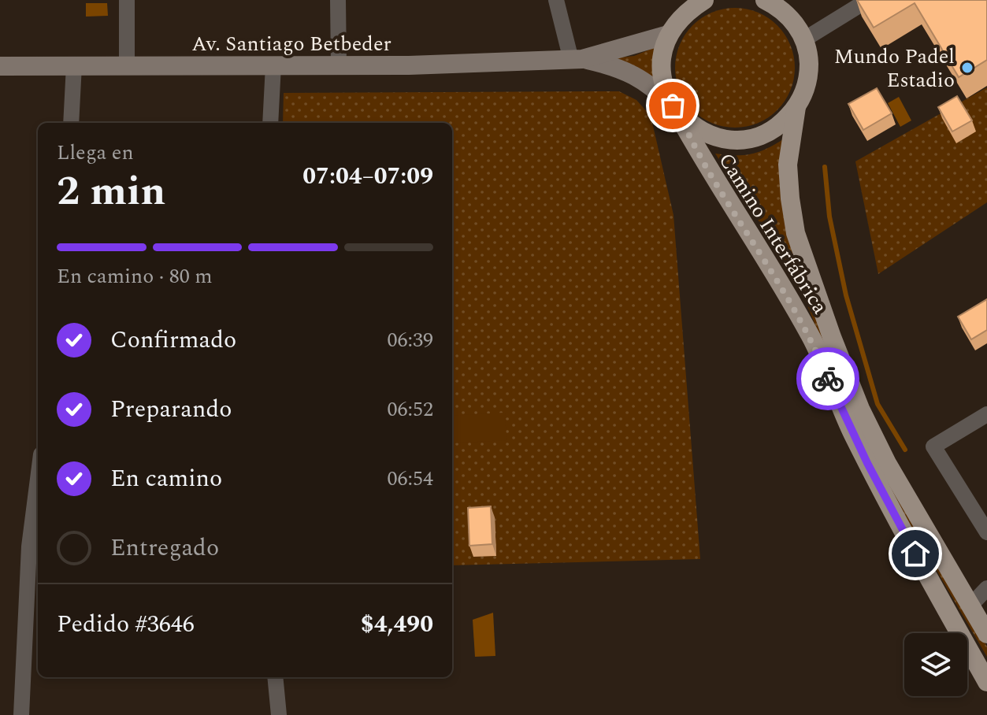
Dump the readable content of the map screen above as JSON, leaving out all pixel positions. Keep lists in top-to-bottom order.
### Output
{
  "streets": {
    "main road": ["Av. Santiago Betbeder", "Camino Interfábrica"]
  },
  "places": ["Mundo Padel Estadio"],
  "page": {
    "heading": ["2 min", "Llega en", "07:04–07:09"],
    "panel": ["Pedido #3646", "$4,490"],
    "bar": "En camino · 80 m",
    "list": [
      ["Confirmado", "06:39"],
      ["Preparando", "06:52"],
      ["En camino", "06:54"],
      "Entregado"
    ]
  }
}
